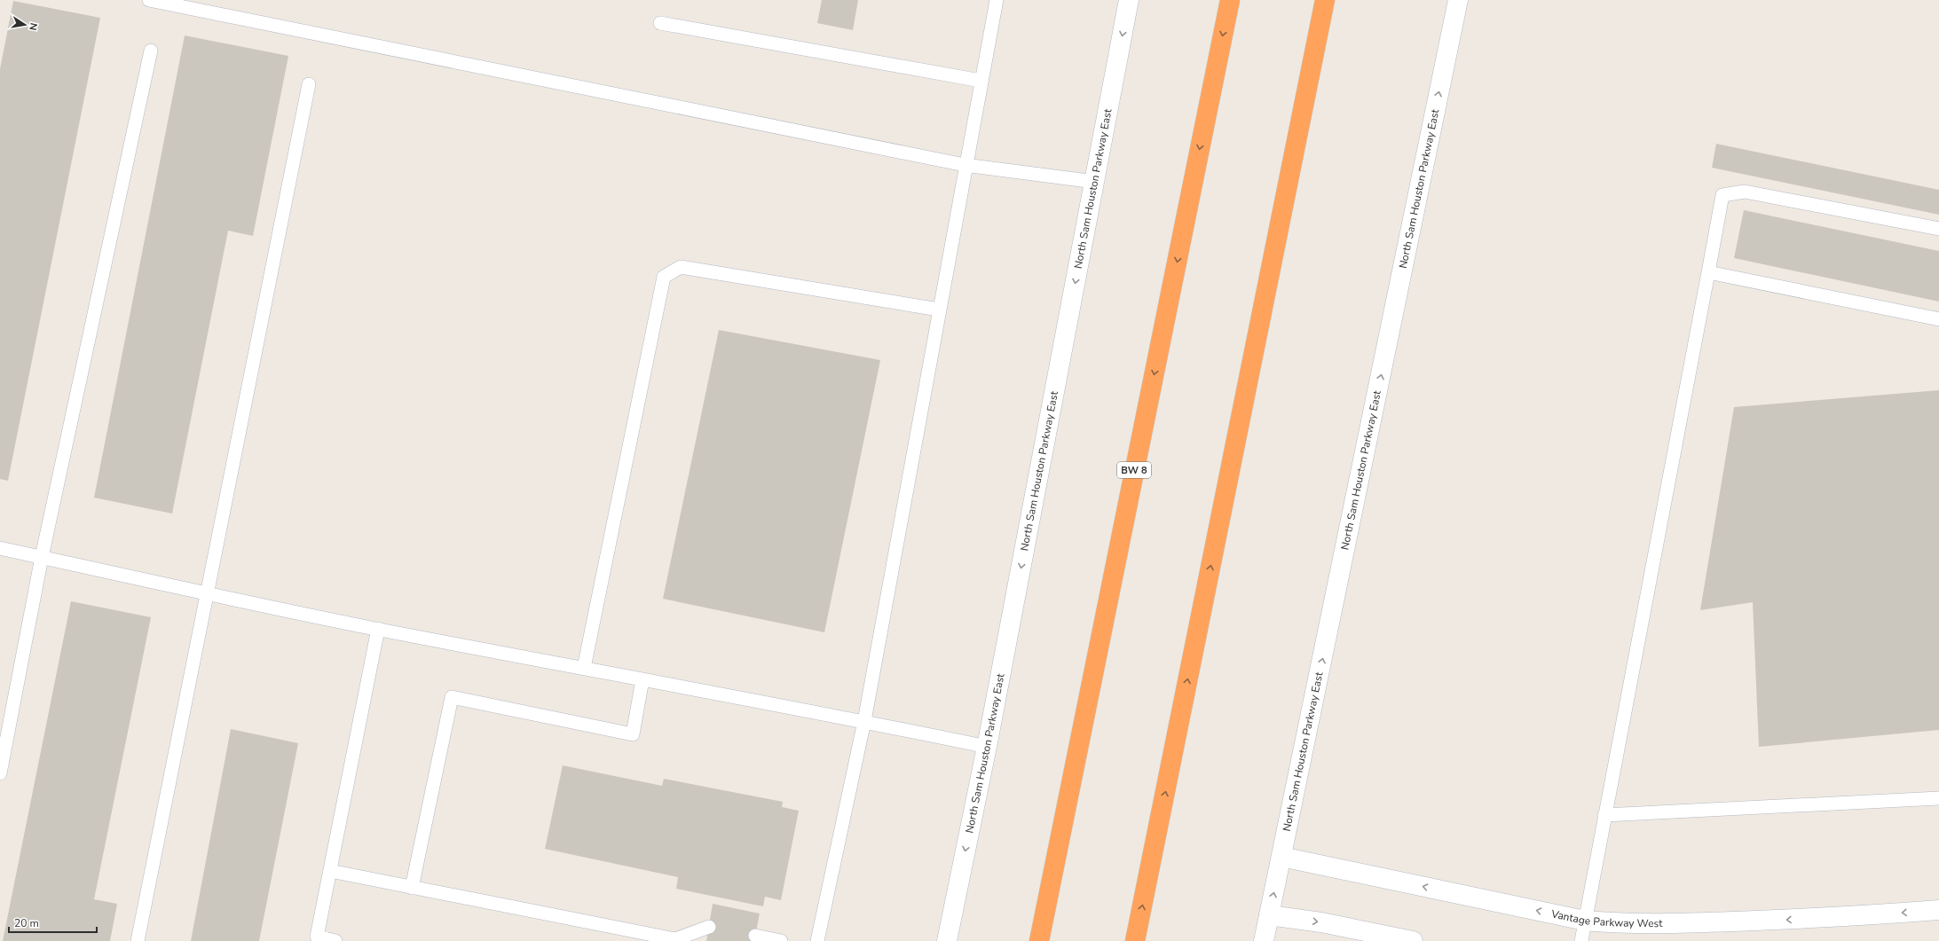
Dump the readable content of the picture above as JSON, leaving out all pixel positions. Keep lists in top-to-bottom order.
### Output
{
  "streets": {
    "highway": ["BW 8"],
    "main road": ["North Sam Houston Parkway East", "Vantage Parkway West"]
  },
  "crossings": [
    ["North Sam Houston Parkway East", "Vantage Parkway West"]
  ],
  "one_way": ["Vantage Parkway West"],
  "scale_bar": "20 m",
  "north": "right"
}
